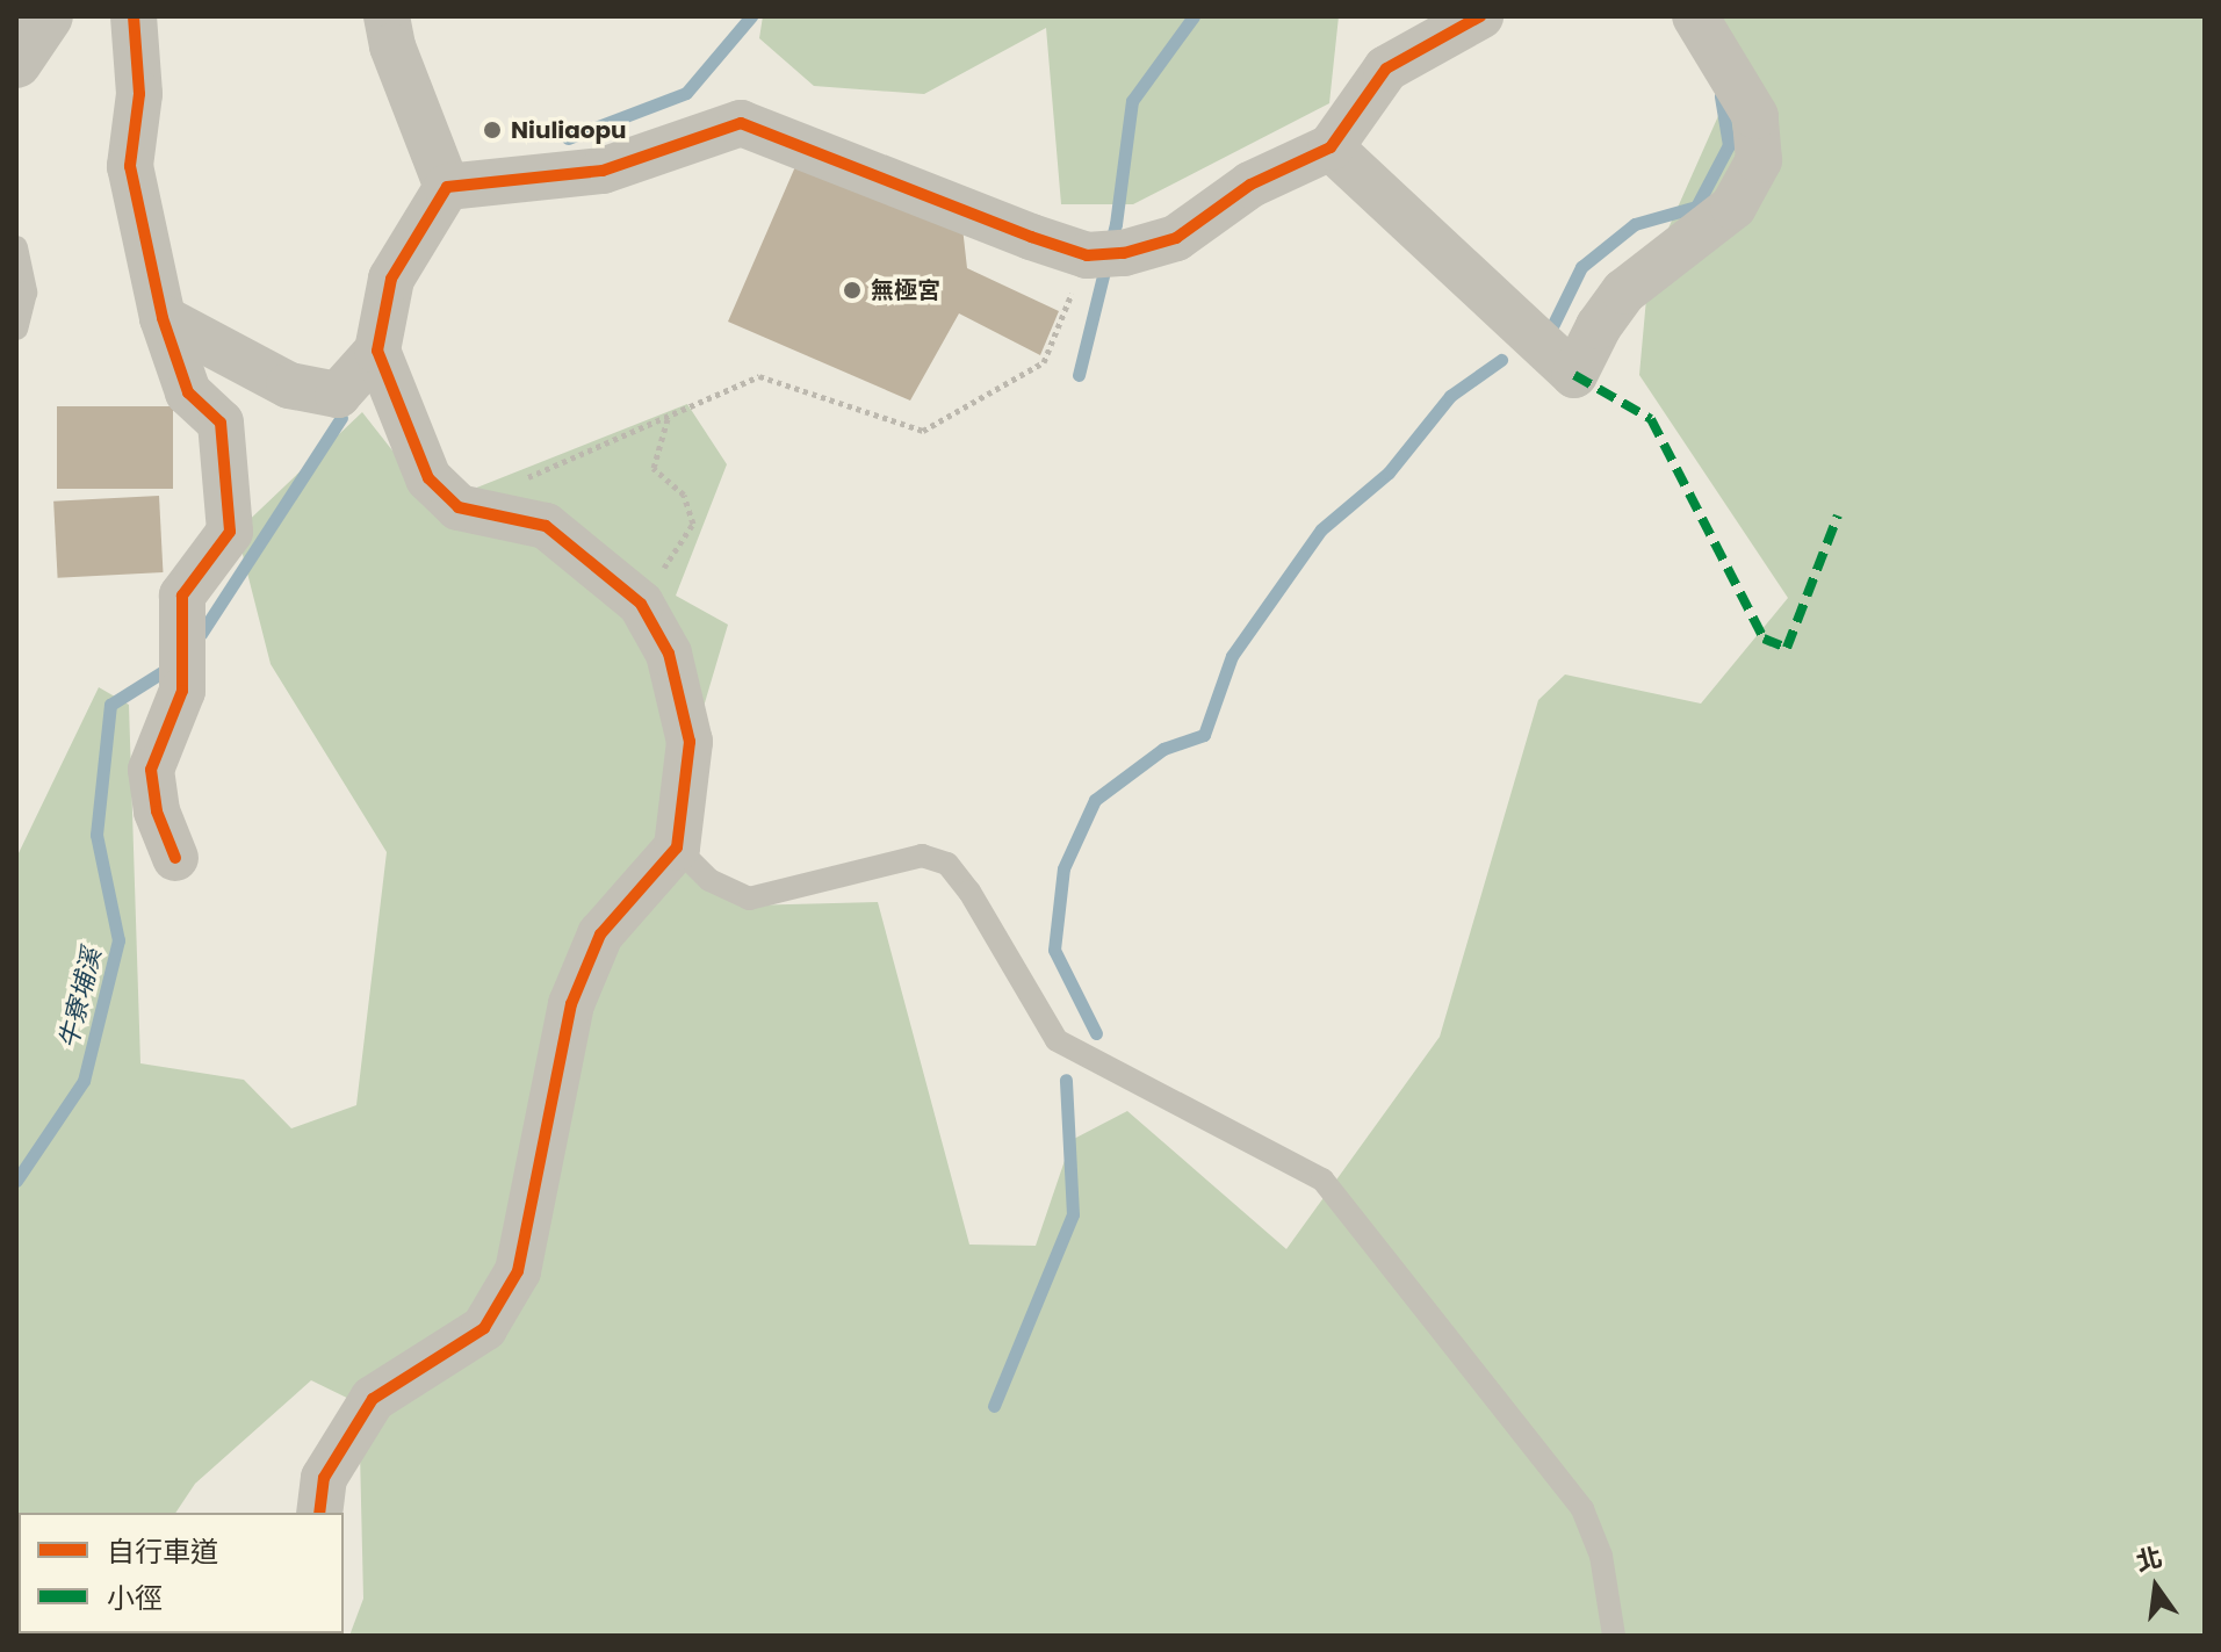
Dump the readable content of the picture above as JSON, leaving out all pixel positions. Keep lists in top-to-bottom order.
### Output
{
  "water": ["牛寮埔溪"],
  "places": ["Niuliaopu", "無極宮"],
  "legend": ["自行車道", "小徑"],
  "north": "top"
}
